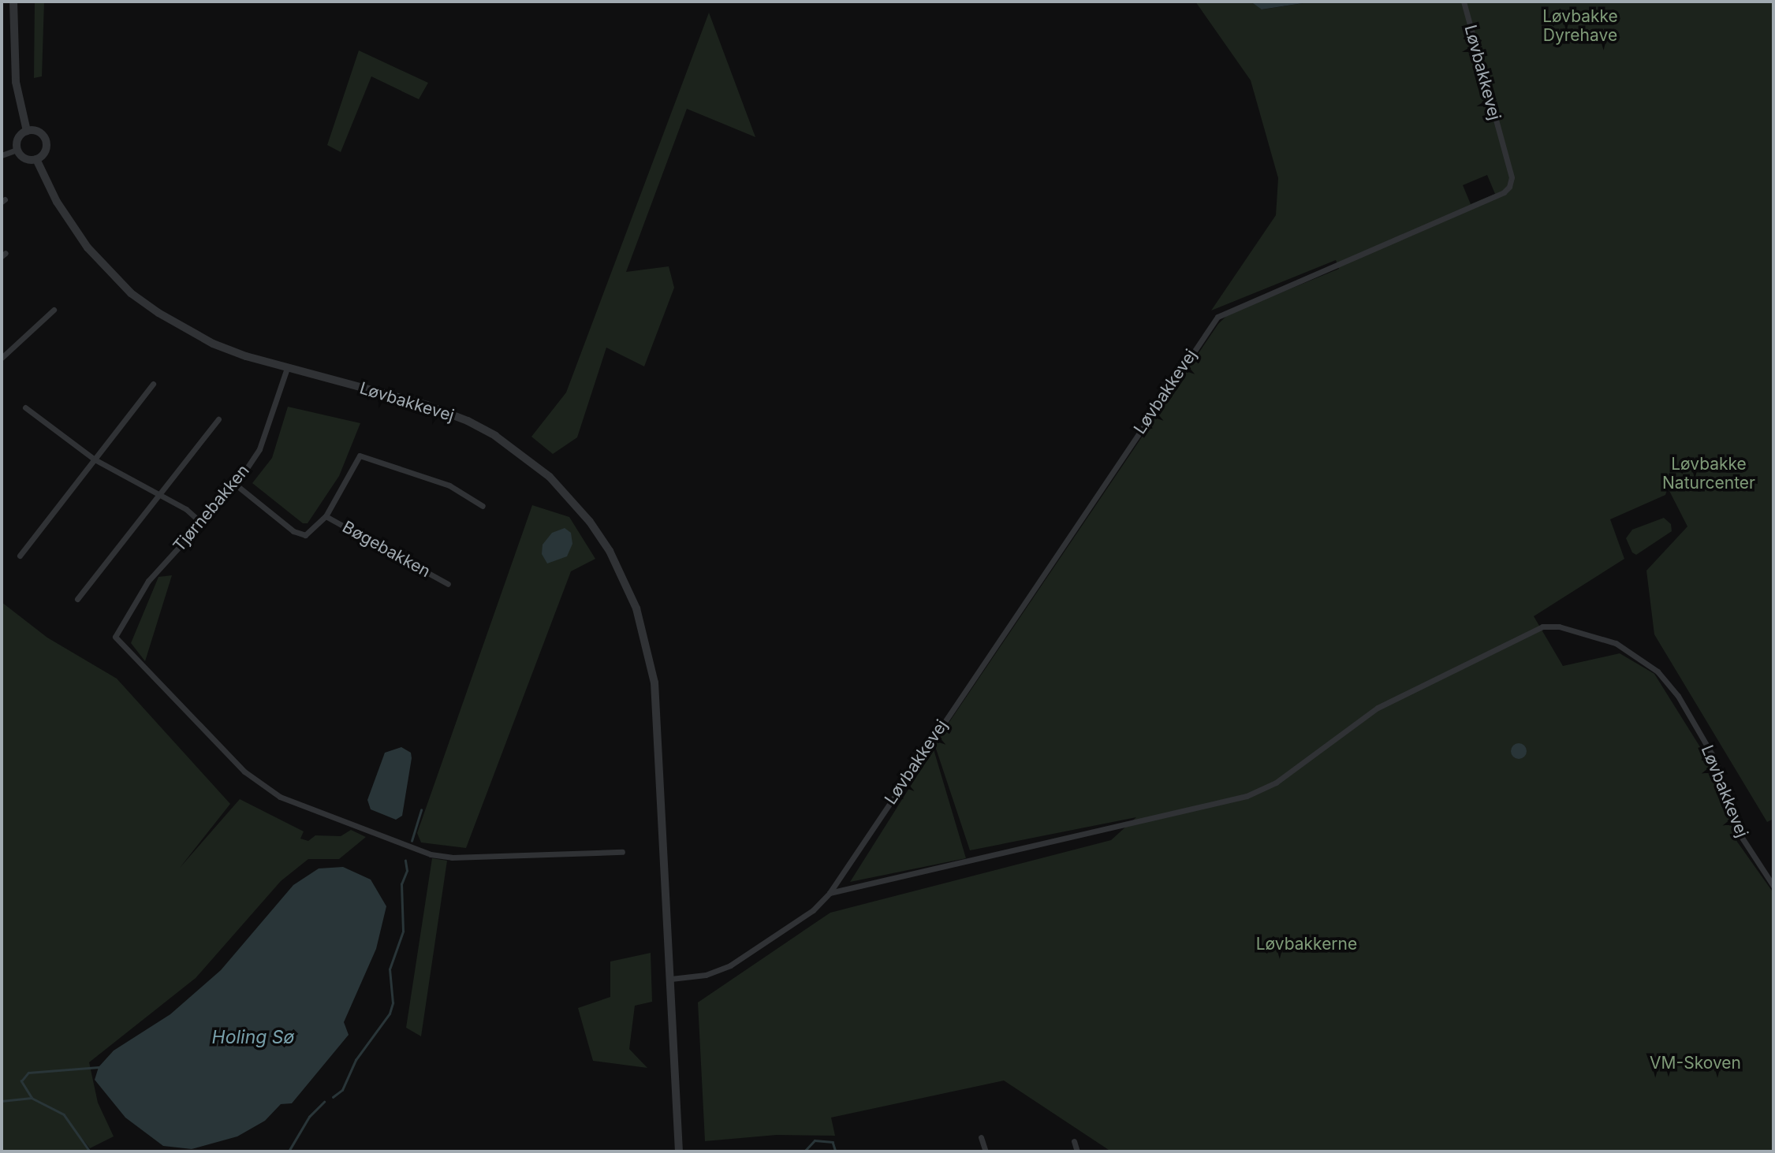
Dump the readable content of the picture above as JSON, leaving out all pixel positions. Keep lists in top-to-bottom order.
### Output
{
  "streets": {
    "street": ["Løvbakkevej", "Tjørnebakken", "Bøgebakken"]
  },
  "crossings": [
    ["Løvbakkevej", "Tjørnebakken"],
    ["Tjørnebakken", "Bøgebakken"]
  ],
  "water": ["Holing Sø"],
  "parks": [
    "Løvbakke Dyrehave",
    "Løvbakke Naturcenter",
    "Løvbakkerne",
    "VM-Skoven"
  ]
}
